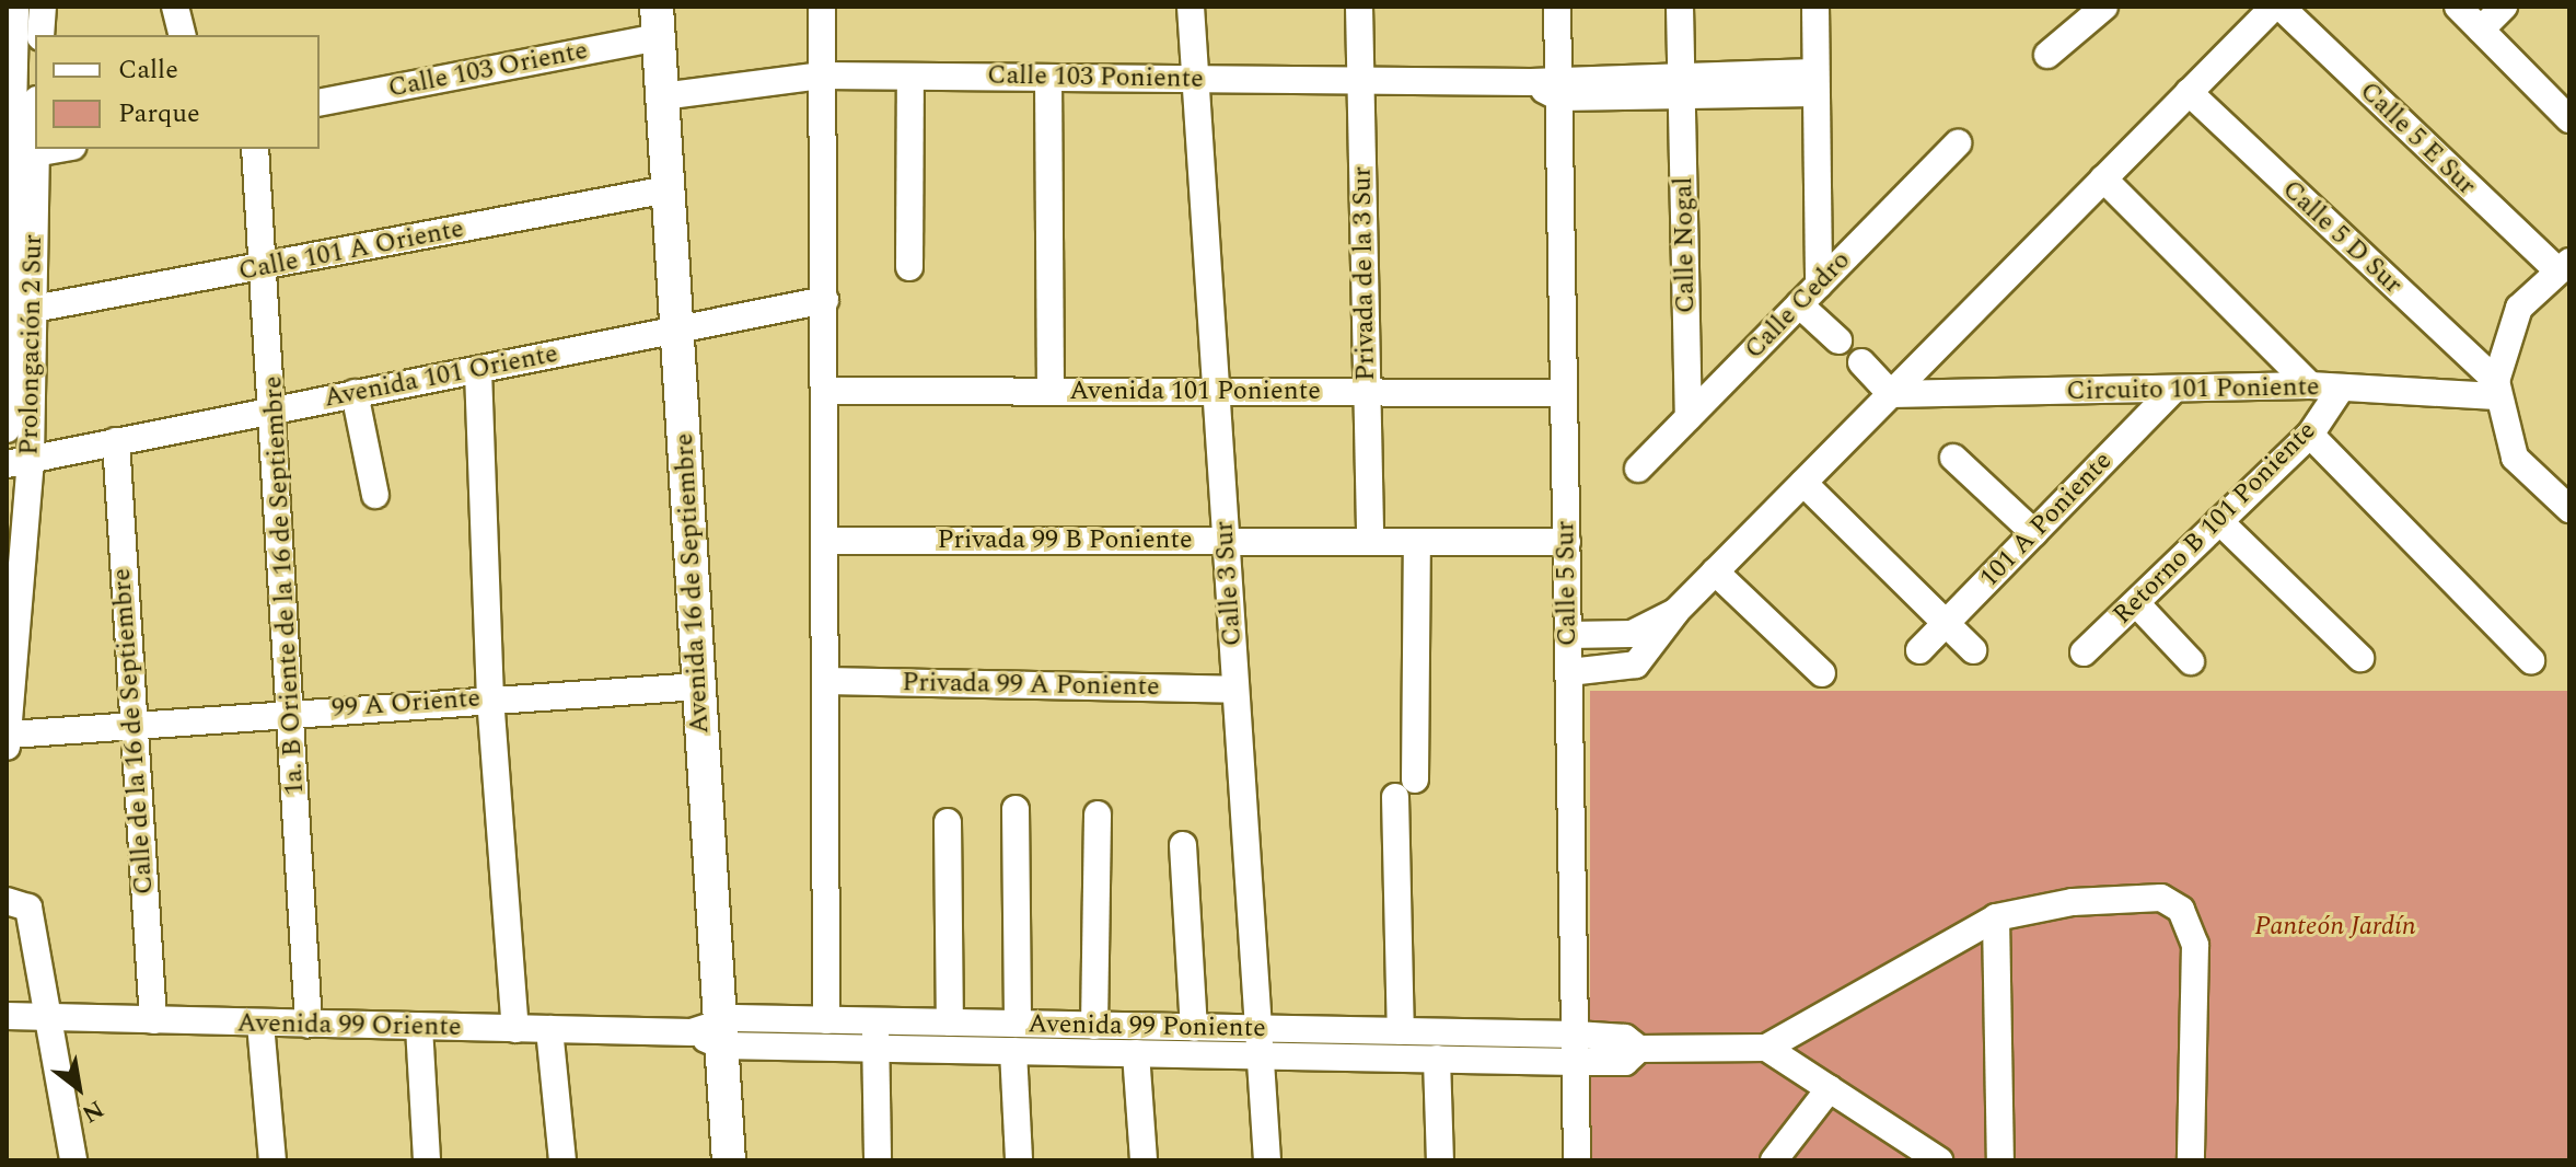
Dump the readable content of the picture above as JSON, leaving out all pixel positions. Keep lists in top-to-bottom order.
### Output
{
  "streets": {
    "main road": ["Avenida 16 de Septiembre"],
    "street": [
      "Calle 103 Oriente",
      "Calle 103 Poniente",
      "Calle 5 E Sur",
      "Calle 5 D Sur",
      "Calle Nogal",
      "Calle 101 A Oriente",
      "Privada de la 3 Sur",
      "Calle Cedro",
      "Prolongación 2 Sur",
      "Avenida 101 Oriente",
      "Circuito 101 Poniente",
      "Avenida 101 Poniente",
      "101 A Poniente",
      "Retorno B 101 Poniente",
      "Privada 99 B Poniente",
      "Calle 3 Sur",
      "Calle 5 Sur",
      "1a. B Oriente de la 16 de Septiembre",
      "Privada 99 A Poniente",
      "99 A Oriente",
      "Calle de la 16 de Septiembre",
      "Avenida 99 Oriente",
      "Avenida 99 Poniente"
    ]
  },
  "crossings": [
    ["Calle 103 Oriente", "Avenida 16 de Septiembre"],
    ["Calle 103 Poniente", "Privada de la 3 Sur"],
    ["Calle 103 Poniente", "Avenida 16 de Septiembre"],
    ["Calle 103 Poniente", "Calle 3 Sur"],
    ["Calle 103 Poniente", "Calle 5 Sur"],
    ["Calle 5 D Sur", "Circuito 101 Poniente"],
    ["Calle Nogal", "Calle Cedro"],
    ["Calle 101 A Oriente", "Prolongación 2 Sur"],
    ["Calle 101 A Oriente", "Avenida 16 de Septiembre"],
    ["Calle 101 A Oriente", "1a. B Oriente de la 16 de Septiembre"],
    ["Privada de la 3 Sur", "Avenida 101 Poniente"],
    ["Privada de la 3 Sur", "Privada 99 B Poniente"],
    ["Prolongación 2 Sur", "Avenida 101 Oriente"],
    ["Prolongación 2 Sur", "99 A Oriente"],
    ["Avenida 101 Oriente", "Avenida 16 de Septiembre"],
    ["Avenida 101 Oriente", "1a. B Oriente de la 16 de Septiembre"],
    ["Avenida 101 Oriente", "Calle de la 16 de Septiembre"],
    ["Circuito 101 Poniente", "101 A Poniente"],
    ["Circuito 101 Poniente", "Retorno B 101 Poniente"],
    ["Avenida 101 Poniente", "Calle 3 Sur"],
    ["Avenida 101 Poniente", "Calle 5 Sur"],
    ["Privada 99 B Poniente", "Calle 3 Sur"],
    ["Privada 99 B Poniente", "Calle 5 Sur"],
    ["Avenida 16 de Septiembre", "99 A Oriente"],
    ["Avenida 16 de Septiembre", "Avenida 99 Oriente"],
    ["Avenida 16 de Septiembre", "Avenida 99 Poniente"],
    ["Calle 3 Sur", "Privada 99 A Poniente"],
    ["Calle 3 Sur", "Avenida 99 Poniente"],
    ["Calle 5 Sur", "Avenida 99 Poniente"],
    ["1a. B Oriente de la 16 de Septiembre", "99 A Oriente"],
    ["1a. B Oriente de la 16 de Septiembre", "Avenida 99 Oriente"],
    ["99 A Oriente", "Calle de la 16 de Septiembre"],
    ["Calle de la 16 de Septiembre", "Avenida 99 Oriente"],
    ["Avenida 99 Oriente", "Avenida 99 Poniente"]
  ],
  "parks": ["Panteón Jardín"],
  "legend": ["Calle", "Parque"],
  "north": "bottom right"
}
